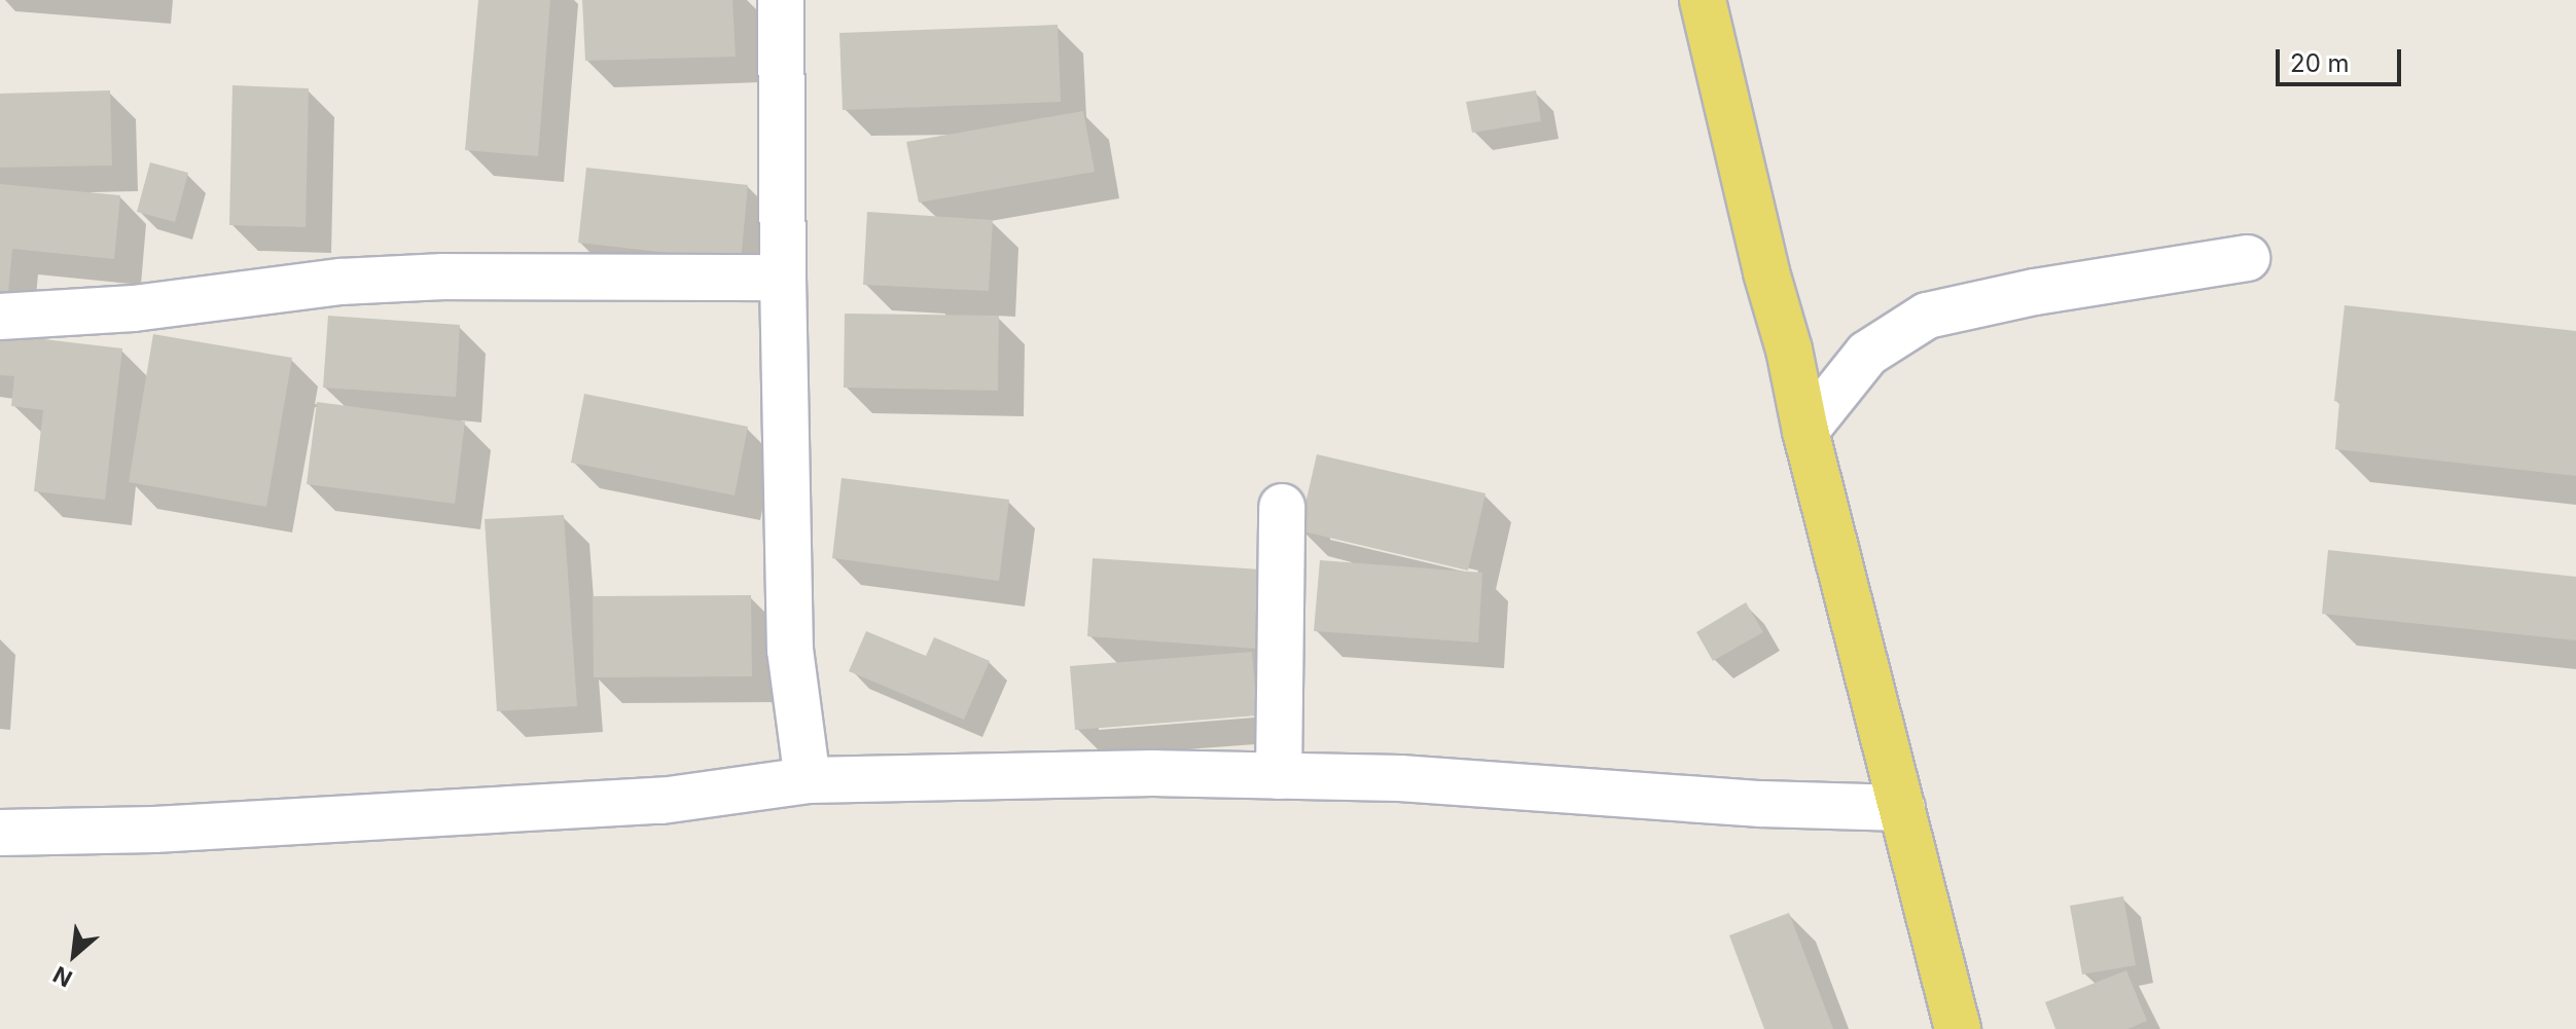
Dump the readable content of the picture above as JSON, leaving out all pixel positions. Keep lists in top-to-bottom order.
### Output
{
  "scale_bar": "20 m",
  "north": "bottom left"
}
